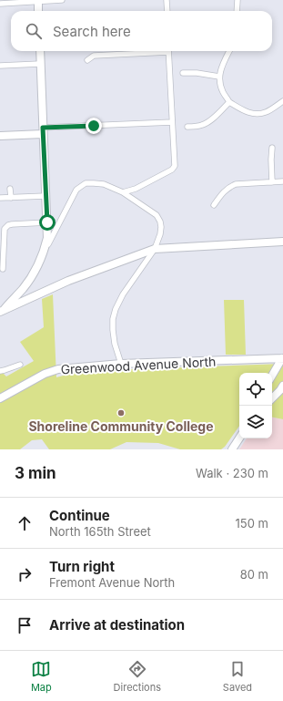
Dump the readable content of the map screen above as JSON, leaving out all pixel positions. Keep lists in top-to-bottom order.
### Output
{
  "streets": {
    "street": ["Greenwood Avenue North"]
  },
  "places": ["Shoreline Community College"],
  "page": {
    "search": "Search here",
    "heading": ["3 min", "Walk · 230 m"],
    "list": [
      ["Continue", "North 165th Street", "150 m"],
      ["Turn right", "Fremont Avenue North", "80 m"],
      "Arrive at destination"
    ],
    "nav": ["Map", "Directions", "Saved"]
  }
}
